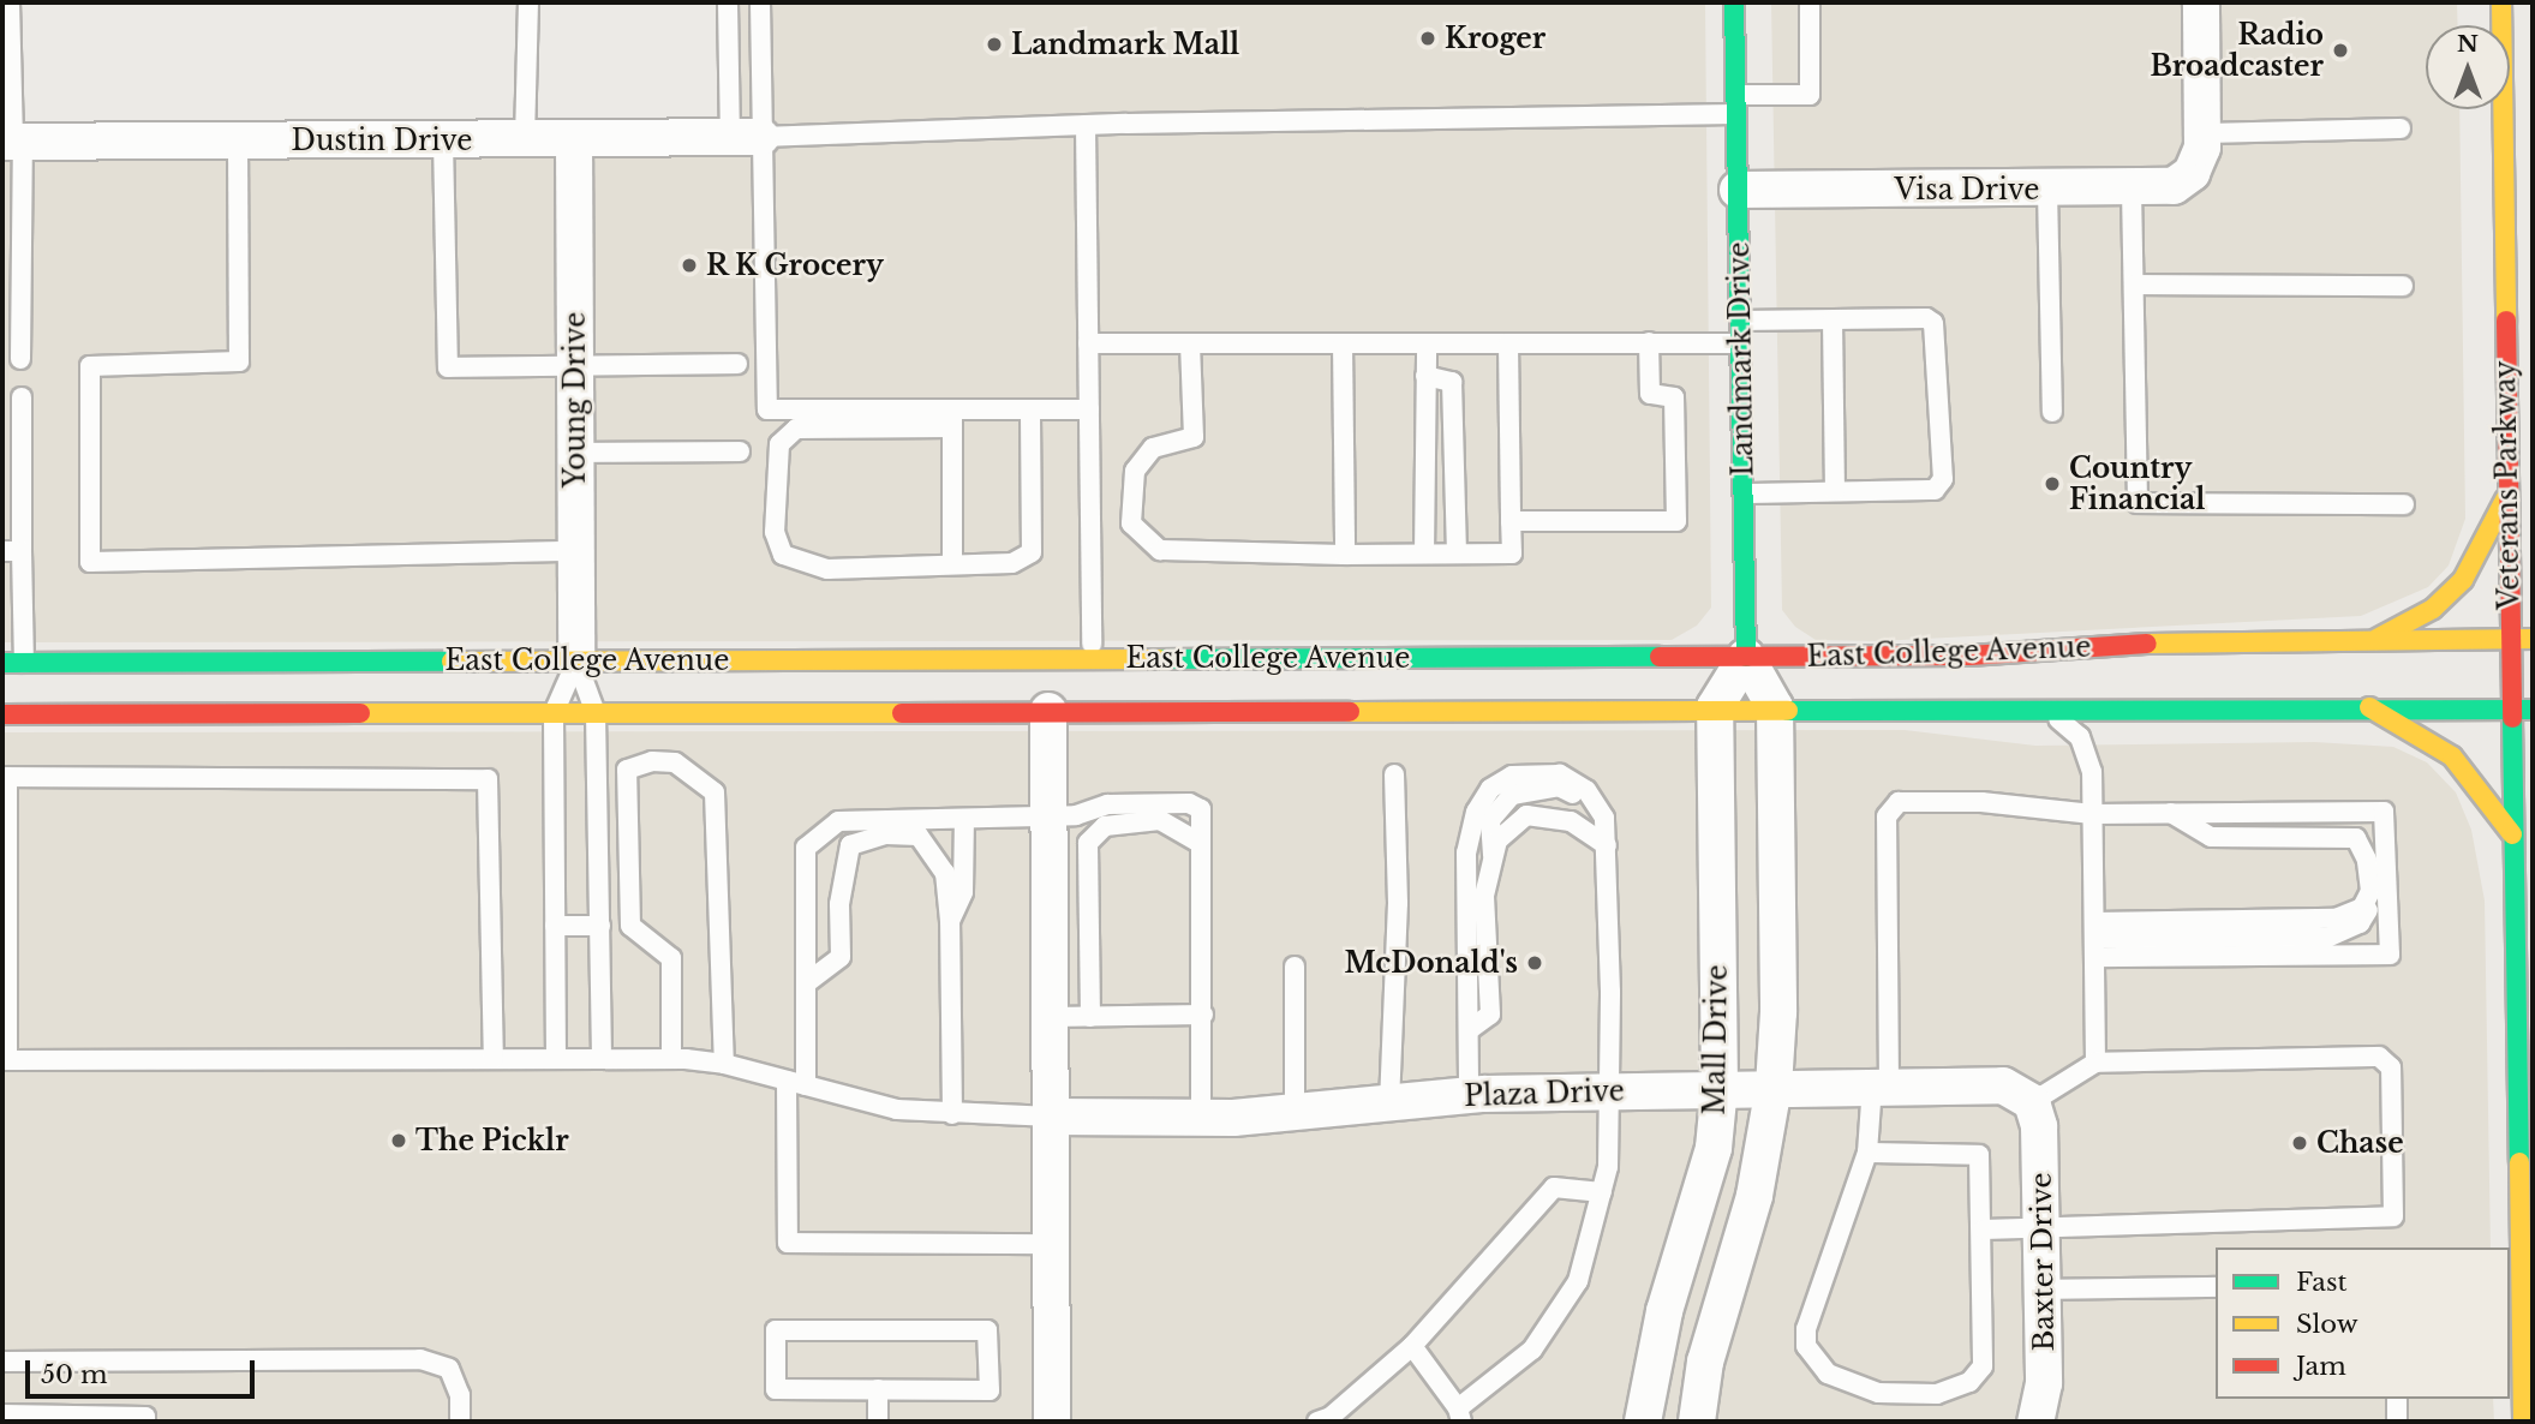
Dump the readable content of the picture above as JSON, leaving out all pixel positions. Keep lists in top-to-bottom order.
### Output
{
  "streets": {
    "main road": ["Landmark Drive", "Veterans Parkway", "East College Avenue"],
    "street": [
      "Dustin Drive",
      "Visa Drive",
      "Young Drive",
      "Mall Drive",
      "Plaza Drive",
      "Baxter Drive"
    ]
  },
  "crossings": [
    ["Dustin Drive", "Young Drive"],
    ["Visa Drive", "Landmark Drive"],
    ["Landmark Drive", "East College Avenue"],
    ["Landmark Drive", "Mall Drive"],
    ["Young Drive", "East College Avenue"],
    ["Veterans Parkway", "East College Avenue"],
    ["East College Avenue", "Mall Drive"],
    ["Mall Drive", "Plaza Drive"],
    ["Plaza Drive", "Baxter Drive"]
  ],
  "places": [
    "Kroger",
    "Landmark Mall",
    "Radio Broadcaster",
    "R K Grocery",
    "Country Financial",
    "McDonald's",
    "The Picklr",
    "Chase"
  ],
  "legend": ["Fast", "Slow", "Jam"],
  "scale_bar": "50 m",
  "north": "top"
}
